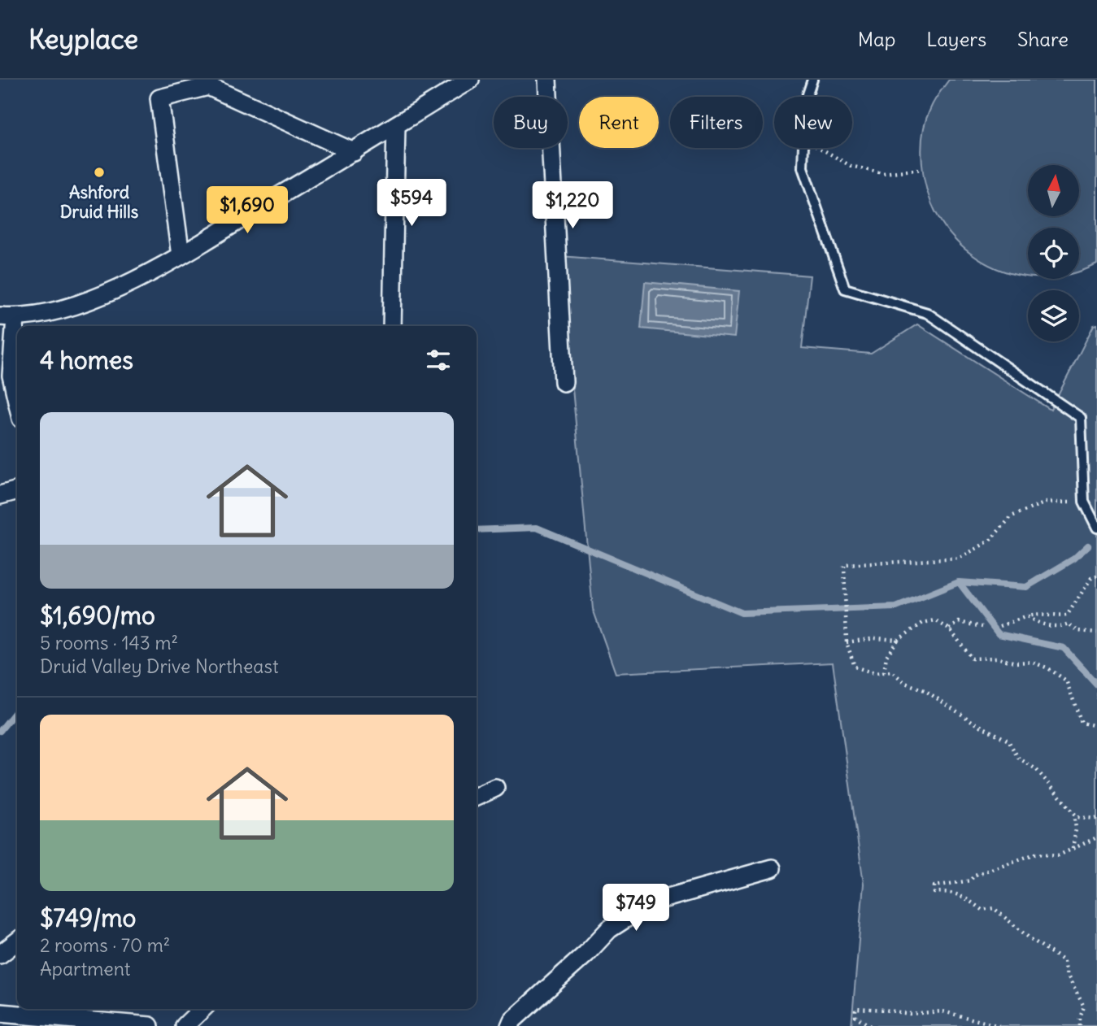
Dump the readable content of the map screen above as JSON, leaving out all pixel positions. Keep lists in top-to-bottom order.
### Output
{
  "places": ["Ashford Druid Hills"],
  "north": "top",
  "page": {
    "header": "Keyplace",
    "nav": ["Map", "Layers", "Share"],
    "chip": [
      "Buy",
      "Rent",
      "Filters",
      "New"
    ],
    "price": [
      "$594",
      "$1,220",
      "$1,690",
      "$749"
    ],
    "heading": "4 homes",
    "list": [
      {
        "name": "$1,690/mo",
        "note": "5 rooms · 143 m² · Druid Valley Drive Northeast"
      },
      {
        "name": "$749/mo",
        "note": "2 rooms · 70 m² · Apartment"
      }
    ]
  }
}
